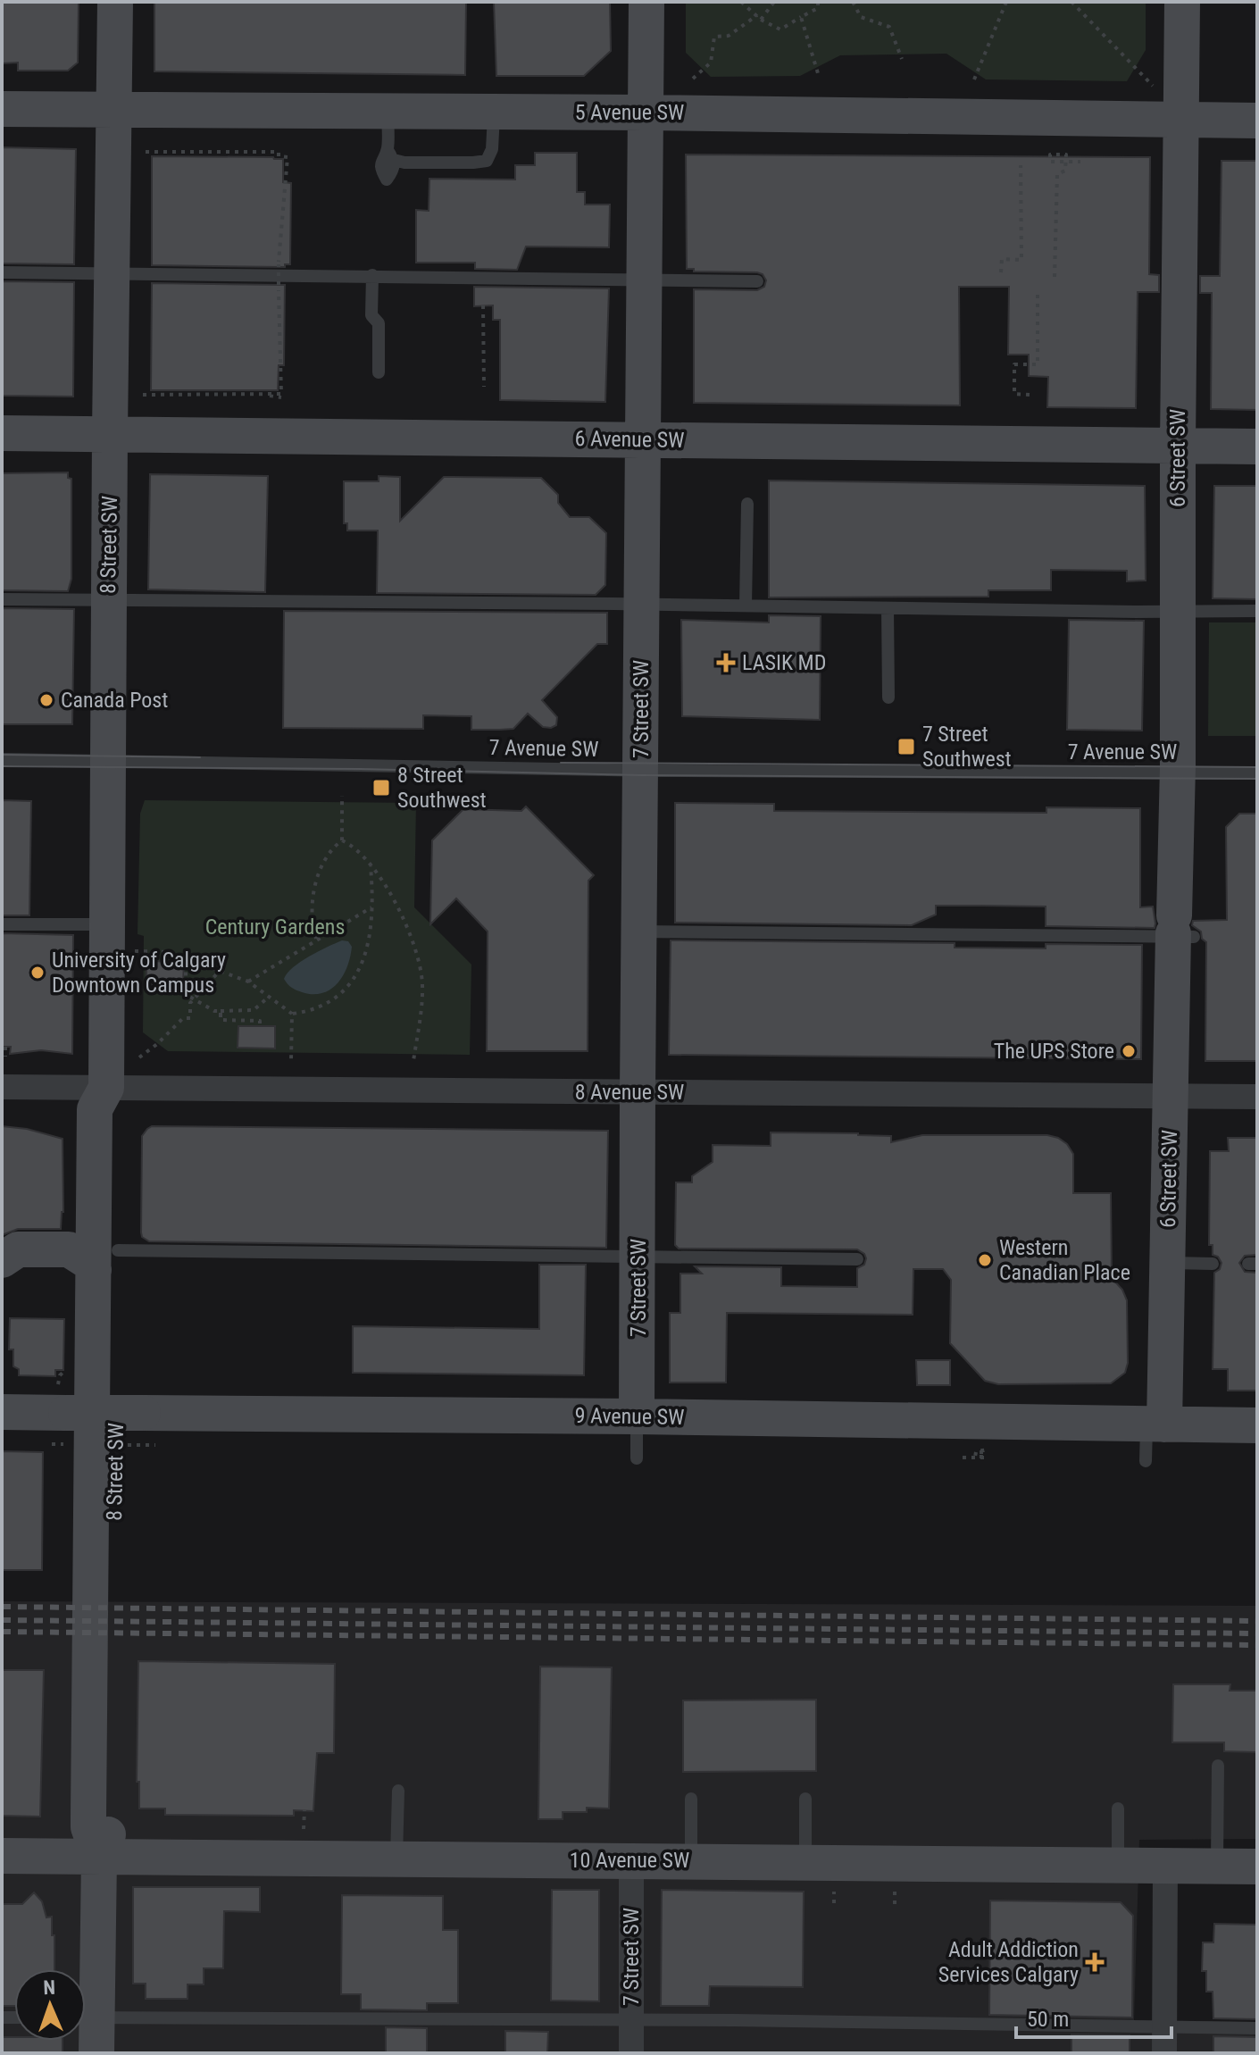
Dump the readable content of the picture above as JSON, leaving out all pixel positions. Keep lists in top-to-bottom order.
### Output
{
  "streets": {
    "main road": [
      "5 Avenue SW",
      "6 Avenue SW",
      "6 Street SW",
      "8 Street SW",
      "7 Street SW",
      "9 Avenue SW",
      "10 Avenue SW"
    ],
    "street": ["8 Avenue SW"],
    "lane": ["7 Avenue SW"]
  },
  "crossings": [
    ["5 Avenue SW", "6 Street SW"],
    ["5 Avenue SW", "8 Street SW"],
    ["5 Avenue SW", "7 Street SW"],
    ["6 Avenue SW", "6 Street SW"],
    ["6 Avenue SW", "8 Street SW"],
    ["6 Avenue SW", "7 Street SW"],
    ["6 Street SW", "7 Avenue SW"],
    ["6 Street SW", "8 Avenue SW"],
    ["6 Street SW", "9 Avenue SW"],
    ["8 Street SW", "7 Avenue SW"],
    ["8 Street SW", "8 Avenue SW"],
    ["8 Street SW", "10 Avenue SW"],
    ["7 Street SW", "7 Avenue SW"],
    ["7 Street SW", "8 Avenue SW"],
    ["7 Street SW", "9 Avenue SW"],
    ["7 Street SW", "10 Avenue SW"]
  ],
  "parks": ["Century Gardens"],
  "places": {
    "health": ["LASIK MD", "Adult Addiction Services Calgary"],
    "other": [
      "Canada Post",
      "University of Calgary Downtown Campus",
      "The UPS Store",
      "Western Canadian Place"
    ],
    "transit": ["7 Street Southwest", "8 Street Southwest"]
  },
  "scale_bar": "50 m",
  "north": "top"
}
